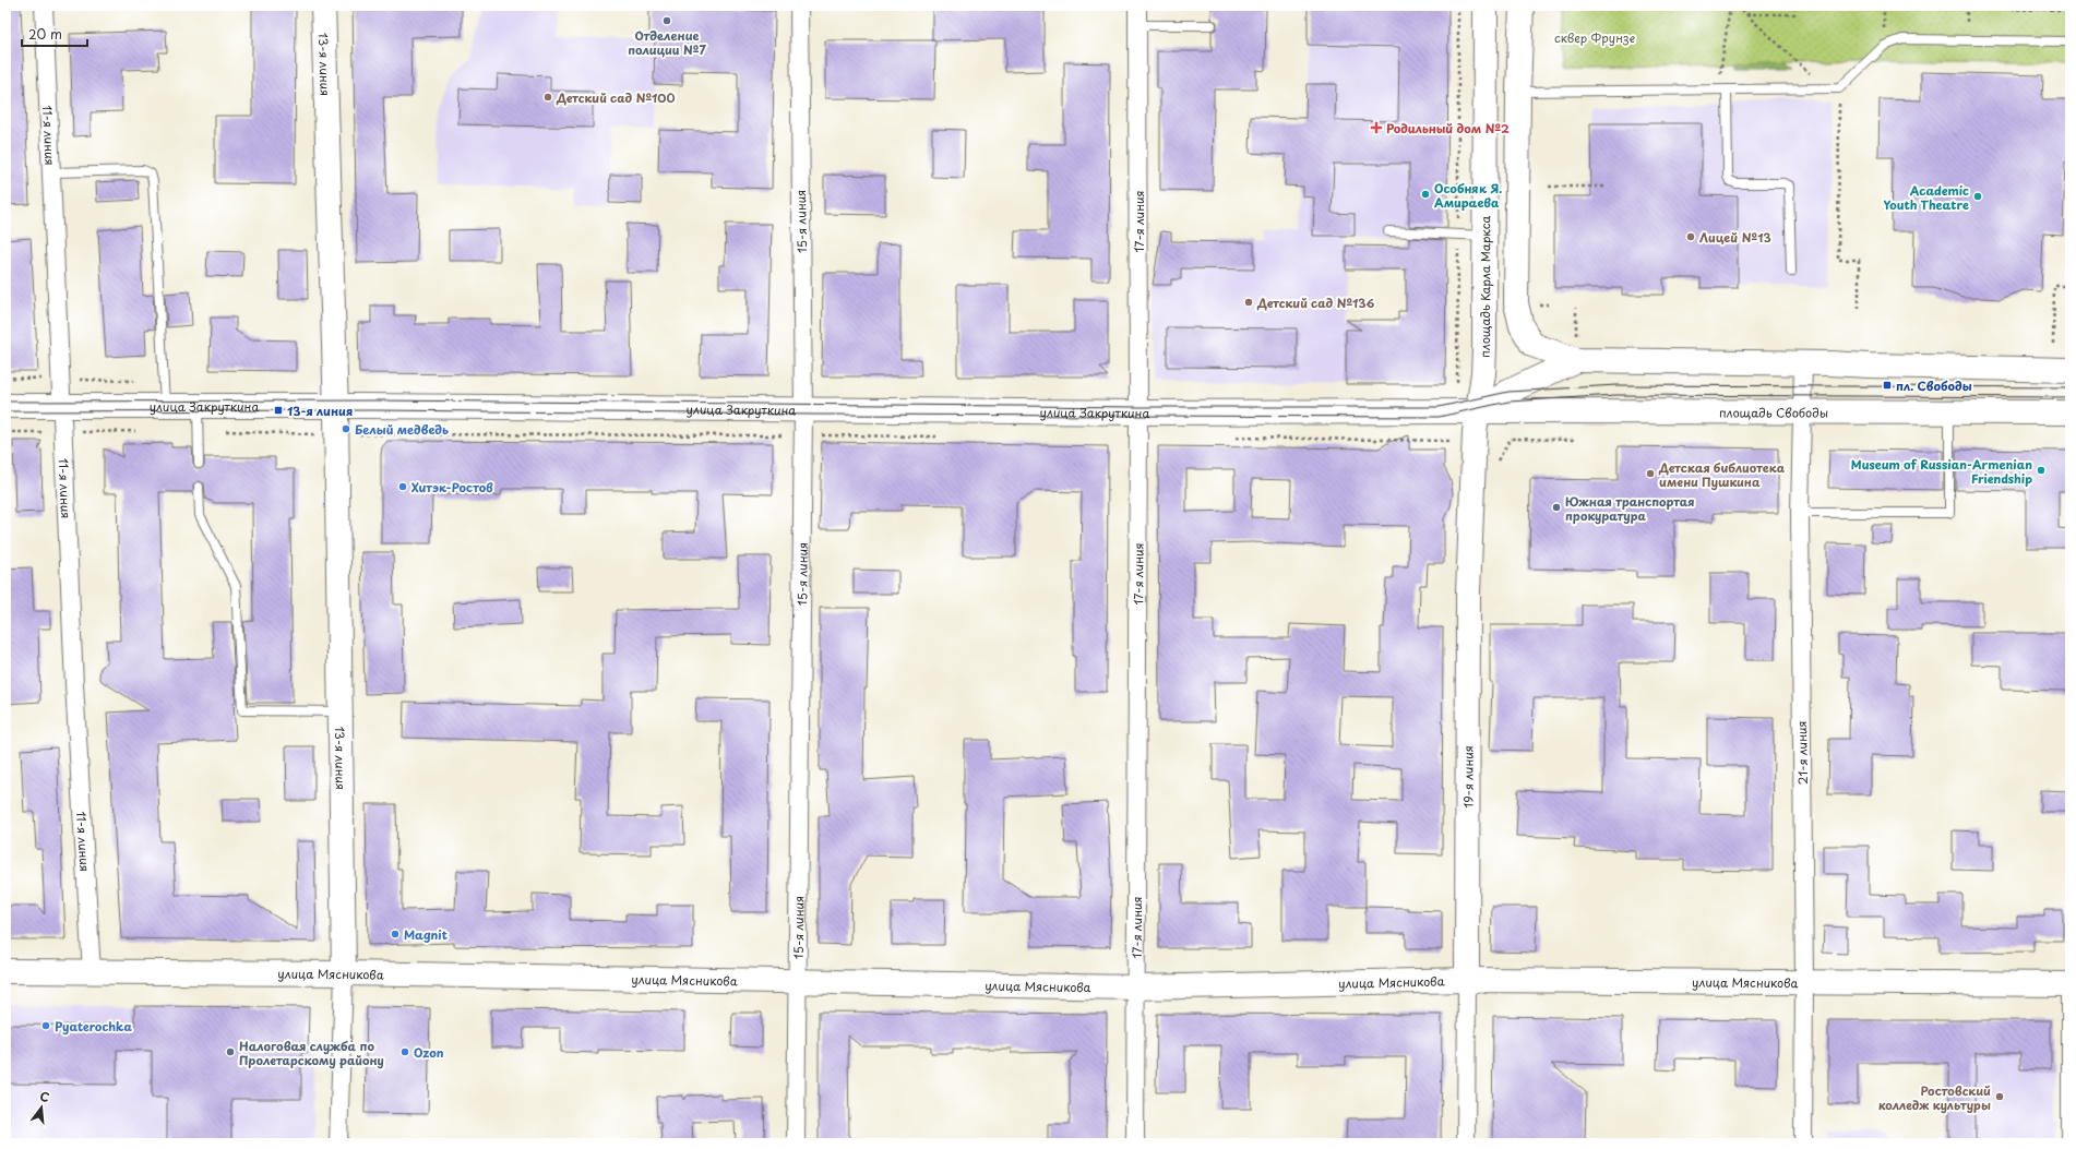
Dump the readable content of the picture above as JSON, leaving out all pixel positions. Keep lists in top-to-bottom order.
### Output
{
  "streets": {
    "main road": [
      "13-я линия",
      "площадь Карла Маркса",
      "улица Закруткина",
      "площадь Свободы",
      "19-я линия",
      "улица Мясникова"
    ],
    "street": [
      "11-я линия",
      "15-я линия",
      "17-я линия",
      "21-я линия"
    ]
  },
  "crossings": [
    ["13-я линия", "улица Закруткина"],
    ["13-я линия", "улица Мясникова"],
    ["11-я линия", "улица Закруткина"],
    ["11-я линия", "улица Мясникова"],
    ["15-я линия", "улица Закруткина"],
    ["15-я линия", "улица Мясникова"],
    ["17-я линия", "улица Закруткина"],
    ["17-я линия", "улица Мясникова"],
    ["площадь Карла Маркса", "улица Закруткина"],
    ["площадь Карла Маркса", "площадь Свободы"],
    ["площадь Карла Маркса", "19-я линия"],
    ["улица Закруткина", "площадь Свободы"],
    ["улица Закруткина", "19-я линия"],
    ["площадь Свободы", "21-я линия"],
    ["площадь Свободы", "19-я линия"],
    ["21-я линия", "улица Мясникова"],
    ["19-я линия", "улица Мясникова"]
  ],
  "parks": ["сквер Фрунзе"],
  "places": {
    "other": [
      "Отделение полиции №7",
      "Детский сад №100",
      "Особняк Я. Амираева",
      "Academic Youth Theatre",
      "Лицей №13",
      "Детский сад №136",
      "Белый медведь",
      "Museum of Russian-Armenian Friendship",
      "Детская библиотека имени Пушкина",
      "Хитэк-Ростов",
      "Южная транспортая прокуратура",
      "Magnit",
      "Pyaterochka",
      "Налоговая служба по Пролетарскому району",
      "Ozon",
      "Ростовский колледж культуры"
    ],
    "health": ["Родильный дом №2"],
    "transit": ["пл. Свободы", "13-я линия"]
  },
  "scale_bar": "20 m",
  "north": "top"
}
